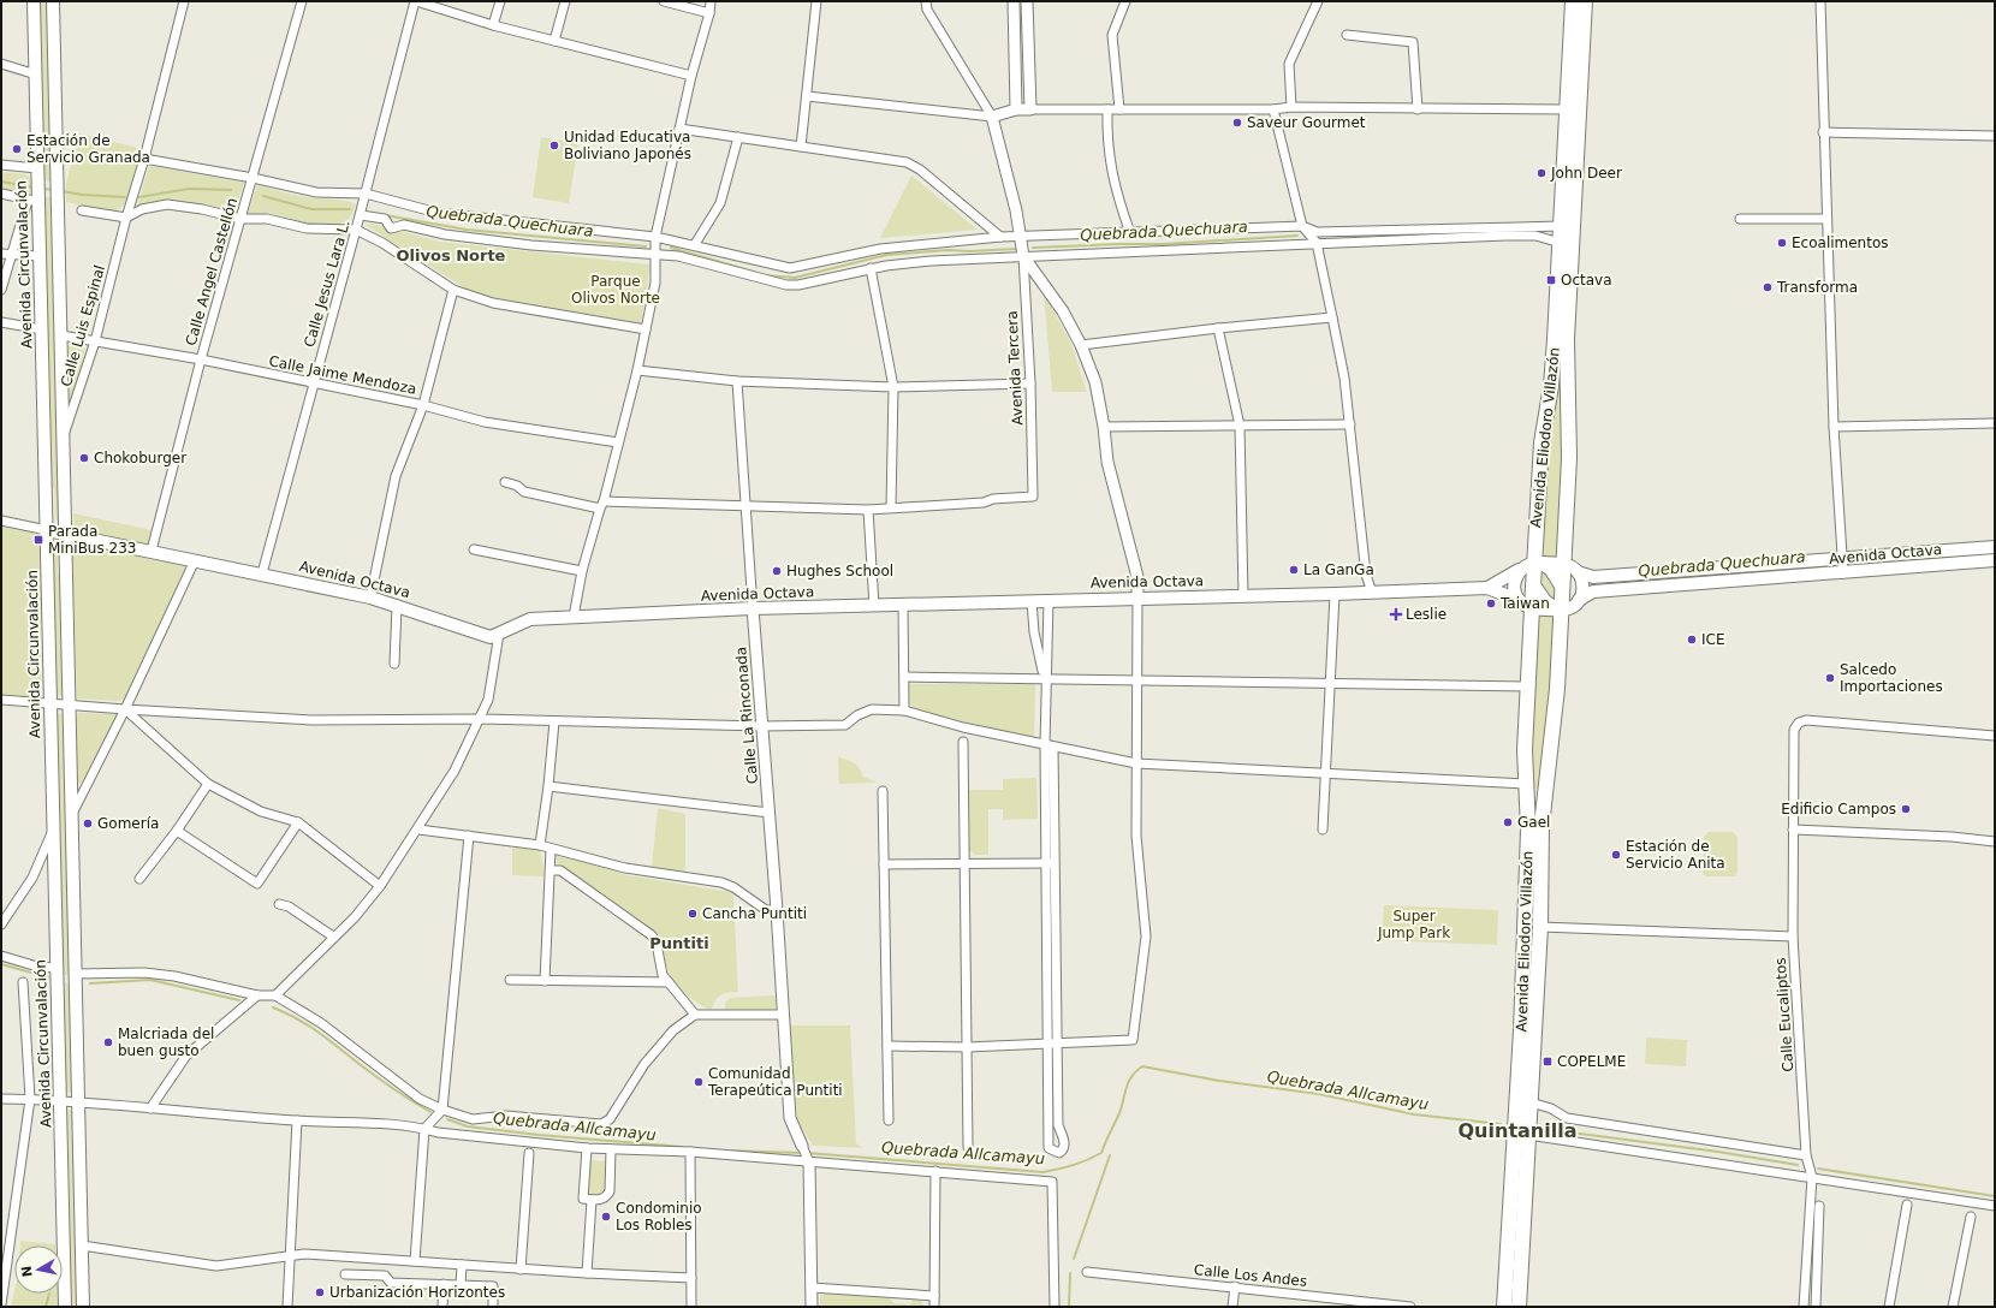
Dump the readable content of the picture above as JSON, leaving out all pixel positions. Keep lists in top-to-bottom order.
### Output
{
  "streets": {
    "highway": ["Avenida Eliodoro Villazón"],
    "main road": ["Avenida Circunvalación", "Avenida Octava"],
    "street": [
      "Calle Angel Castellón",
      "Calle Jesus Lara L.",
      "Calle Luis Espinal",
      "Avenida Tercera",
      "Calle Jaime Mendoza",
      "Calle La Rinconada",
      "Calle Eucaliptos",
      "Calle Los Andes"
    ]
  },
  "crossings": [
    ["Avenida Circunvalación", "Avenida Octava"],
    ["Calle Angel Castellón", "Calle Jaime Mendoza"],
    ["Calle Angel Castellón", "Avenida Octava"],
    ["Calle Jesus Lara L.", "Calle Jaime Mendoza"],
    ["Calle Jesus Lara L.", "Avenida Octava"],
    ["Calle Luis Espinal", "Calle Jaime Mendoza"],
    ["Avenida Eliodoro Villazón", "Avenida Octava"],
    ["Avenida Octava", "Calle La Rinconada"]
  ],
  "districts": ["Olivos Norte", "Puntiti", "Quintanilla"],
  "water": ["Quebrada Quechuara", "Quebrada Allcamayu"],
  "parks": ["Parque Olivos Norte", "Super Jump Park"],
  "places": {
    "other": [
      "Saveur Gourmet",
      "Unidad Educativa Boliviano Japonés",
      "Estación de Servicio Granada",
      "John Deer",
      "Ecoalimentos",
      "Transforma",
      "Chokoburger",
      "La GanGa",
      "Hughes School",
      "Taiwan",
      "ICE",
      "Salcedo Importaciones",
      "Edificio Campos",
      "Gael",
      "Gomería",
      "Estación de Servicio Anita",
      "Cancha Puntiti",
      "Malcriada del buen gusto",
      "Comunidad Terapeútica Puntiti",
      "Condominio Los Robles",
      "Urbanización Horizontes"
    ],
    "transit": ["Octava", "Parada MiniBus 233", "COPELME"],
    "health": ["Leslie"]
  },
  "north": "left"
}
